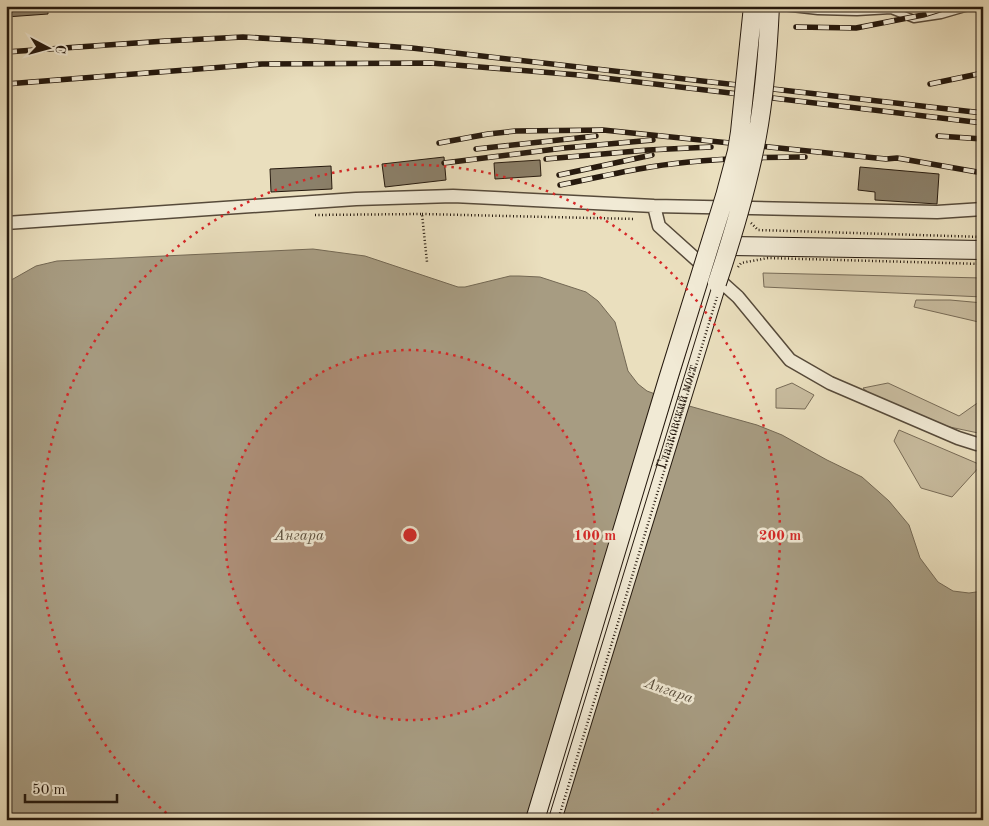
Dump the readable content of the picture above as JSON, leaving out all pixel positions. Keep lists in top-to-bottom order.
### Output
{
  "streets": {
    "main road": ["Глазковский мост"]
  },
  "water": ["Ангара"],
  "scale_bar": "50 m",
  "north": "right",
  "rings": ["100 m", "200 m"]
}
